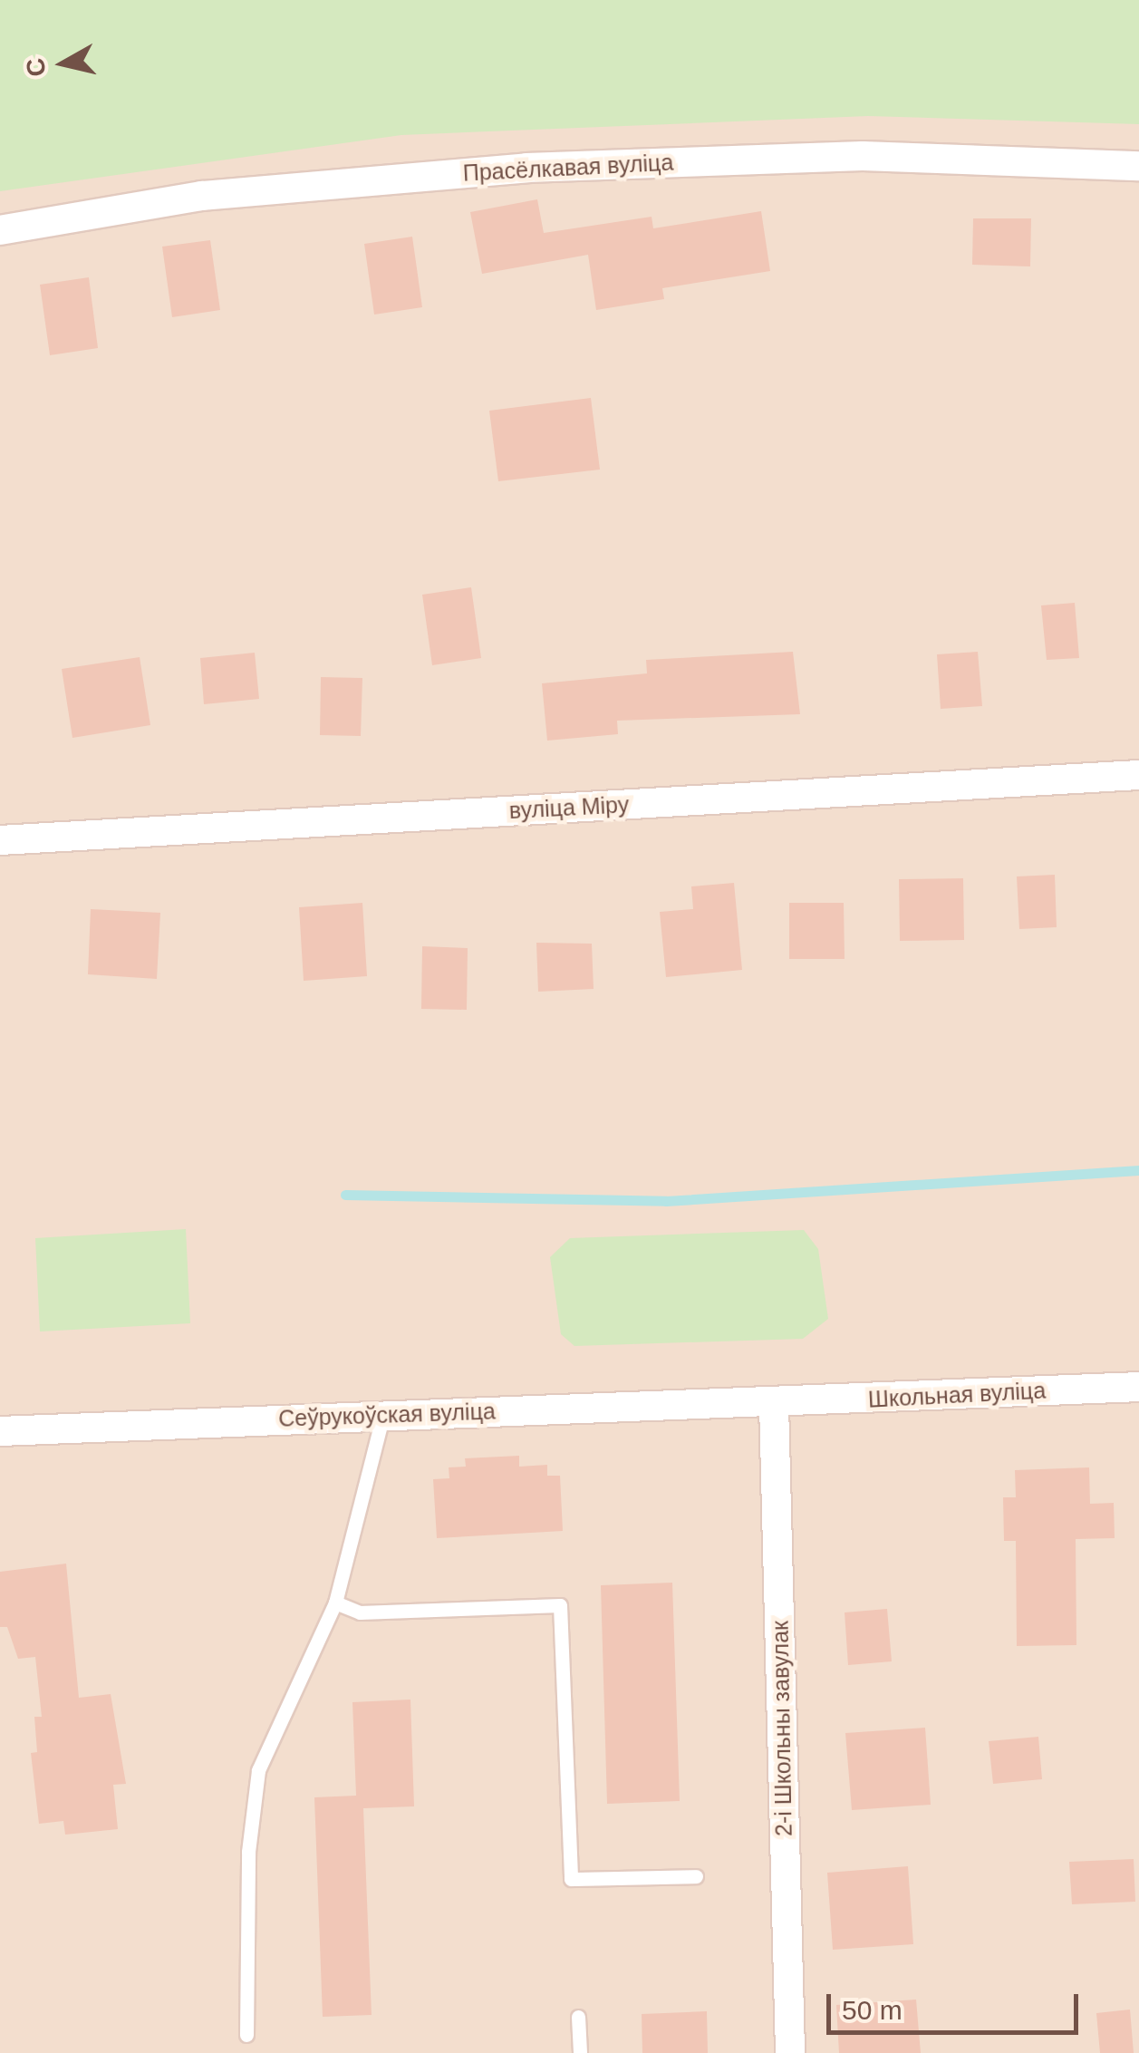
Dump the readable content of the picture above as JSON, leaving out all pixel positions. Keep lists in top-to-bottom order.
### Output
{
  "streets": {
    "street": [
      "Прасёлкавая вуліца",
      "вуліца Міру",
      "Школьная вуліца",
      "Сеўрукоўская вуліца",
      "2-і Школьны завулак"
    ]
  },
  "crossings": [
    ["Школьная вуліца", "Сеўрукоўская вуліца"],
    ["Школьная вуліца", "2-і Школьны завулак"],
    ["Сеўрукоўская вуліца", "2-і Школьны завулак"]
  ],
  "scale_bar": "50 m",
  "north": "left"
}
